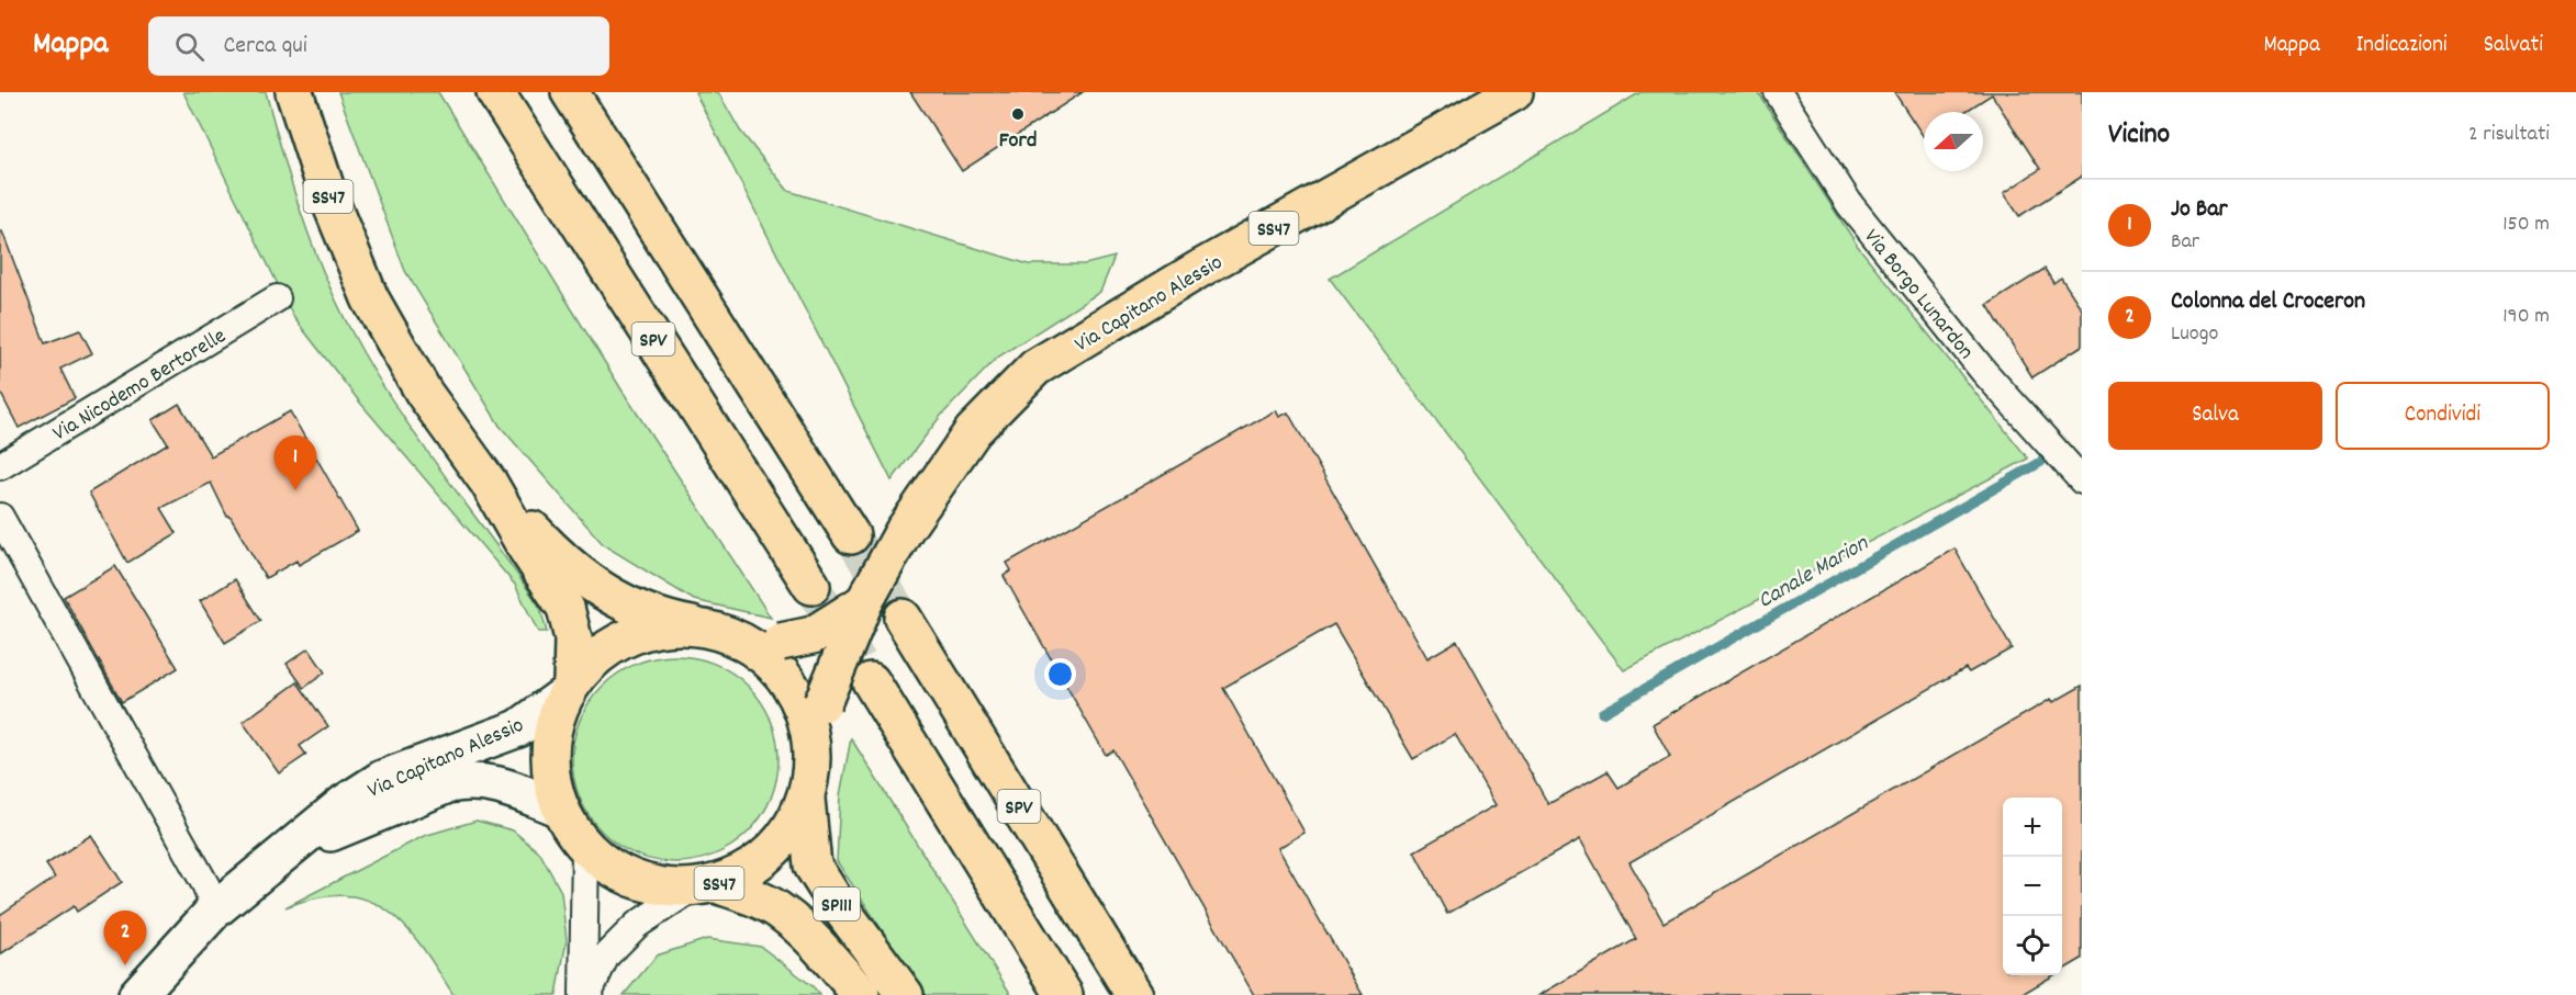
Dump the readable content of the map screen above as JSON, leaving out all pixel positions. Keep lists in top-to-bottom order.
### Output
{
  "streets": {
    "main road": [
      "SS47",
      "Via Capitano Alessio",
      "SPV",
      "SP111"
    ],
    "street": ["Via Borgo Lunardon", "Via Nicodemo Bertorelle"]
  },
  "crossings": [
    ["SS47", "Via Capitano Alessio"],
    ["SS47", "SP111"]
  ],
  "water": ["Canale Marion"],
  "places": ["Ford"],
  "north": "left",
  "page": {
    "header": "Mappa",
    "search": "Cerca qui",
    "nav": ["Mappa", "Indicazioni", "Salvati"],
    "heading": ["Vicino", "2 risultati"],
    "list": [
      {
        "mark": "1",
        "name": "Jo Bar",
        "note": "Bar",
        "value": "150 m"
      },
      {
        "mark": "2",
        "name": "Colonna del Croceron",
        "note": "Luogo",
        "value": "190 m"
      }
    ],
    "buttons": ["Salva", "Condividi"],
    "pins": ["1", "2"],
    "map_buttons": ["+", "−"]
  }
}
